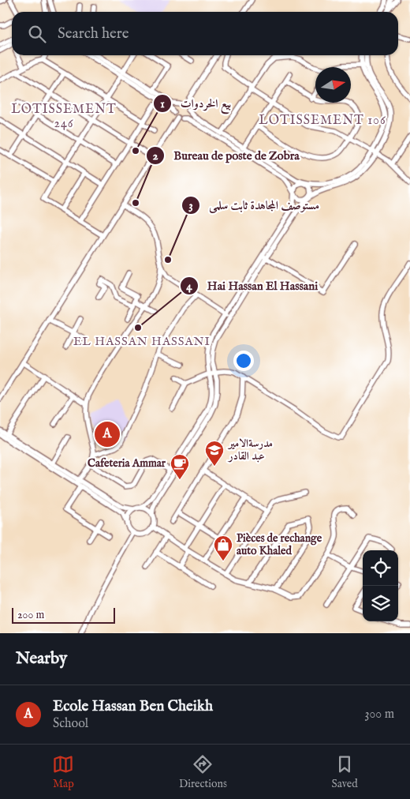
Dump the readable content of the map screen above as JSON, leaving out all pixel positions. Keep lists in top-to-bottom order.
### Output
{
  "districts": ["LOTISSEMENT 246", "LOTISSEMENT 106", "EL HASSAN HASSANI"],
  "places": {
    "other": [
      "بيع الخردوات",
      "Bureau de poste de Zobra",
      "مستوصف المجاهدة ثابت سلمى",
      "Hai Hassan El Hassani"
    ],
    "school or university": ["مدرسةالامير عبد القادر"],
    "cafe": ["Cafeteria Ammar"],
    "shop": ["Pièces de rechange auto Khaled"]
  },
  "scale_bar": "200 m",
  "north": "right",
  "page": {
    "search": "Search here",
    "pins": "A",
    "scale": "200 m",
    "heading": "Nearby",
    "list": [
      {
        "mark": "A",
        "name": "Ecole Hassan Ben Cheikh",
        "note": "School",
        "value": "300 m"
      }
    ],
    "nav": ["Map", "Directions", "Saved"]
  }
}
